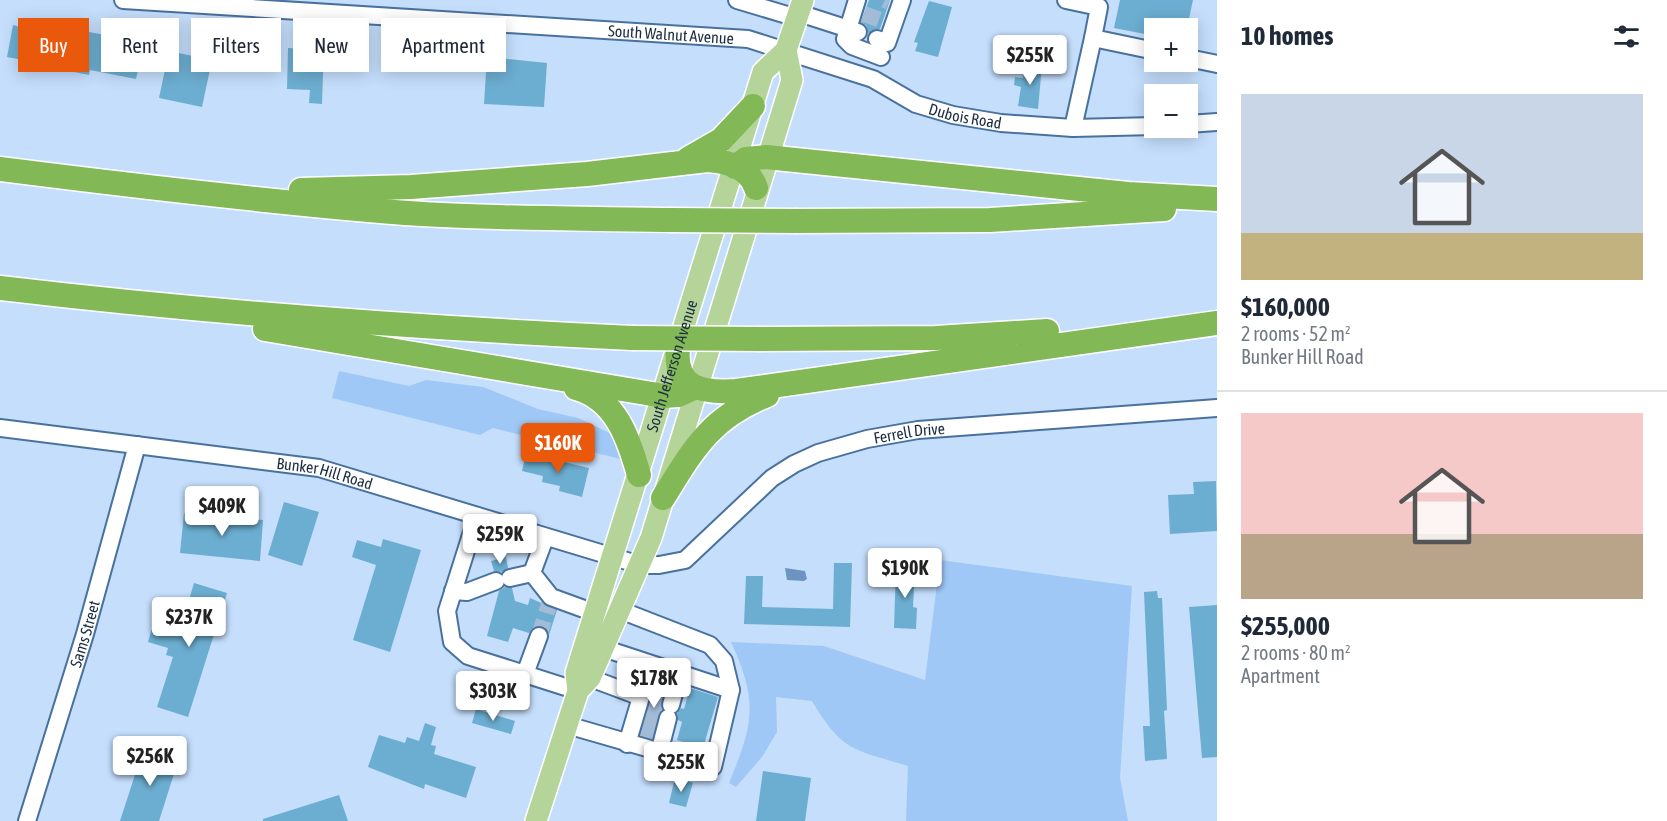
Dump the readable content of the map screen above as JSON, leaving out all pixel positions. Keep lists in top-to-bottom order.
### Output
{
  "streets": {
    "main road": ["South Jefferson Avenue"],
    "street": [
      "South Walnut Avenue",
      "Dubois Road",
      "Ferrell Drive",
      "Bunker Hill Road",
      "Sams Street"
    ]
  },
  "crossings": [
    ["South Walnut Avenue", "Dubois Road"],
    ["South Walnut Avenue", "South Jefferson Avenue"],
    ["Dubois Road", "South Jefferson Avenue"],
    ["South Jefferson Avenue", "Ferrell Drive"],
    ["South Jefferson Avenue", "Bunker Hill Road"],
    ["Ferrell Drive", "Bunker Hill Road"],
    ["Bunker Hill Road", "Sams Street"]
  ],
  "page": {
    "heading": "10 homes",
    "map_buttons": ["+", "−"],
    "chip": [
      "Buy",
      "Rent",
      "Filters",
      "New",
      "Apartment"
    ],
    "price": [
      "$255K",
      "$160K",
      "$409K",
      "$259K",
      "$190K",
      "$237K",
      "$178K",
      "$303K",
      "$256K",
      "$255K"
    ],
    "list": [
      {
        "name": "$160,000",
        "note": "2 rooms · 52 m² · Bunker Hill Road"
      },
      {
        "name": "$255,000",
        "note": "2 rooms · 80 m² · Apartment"
      }
    ]
  }
}
